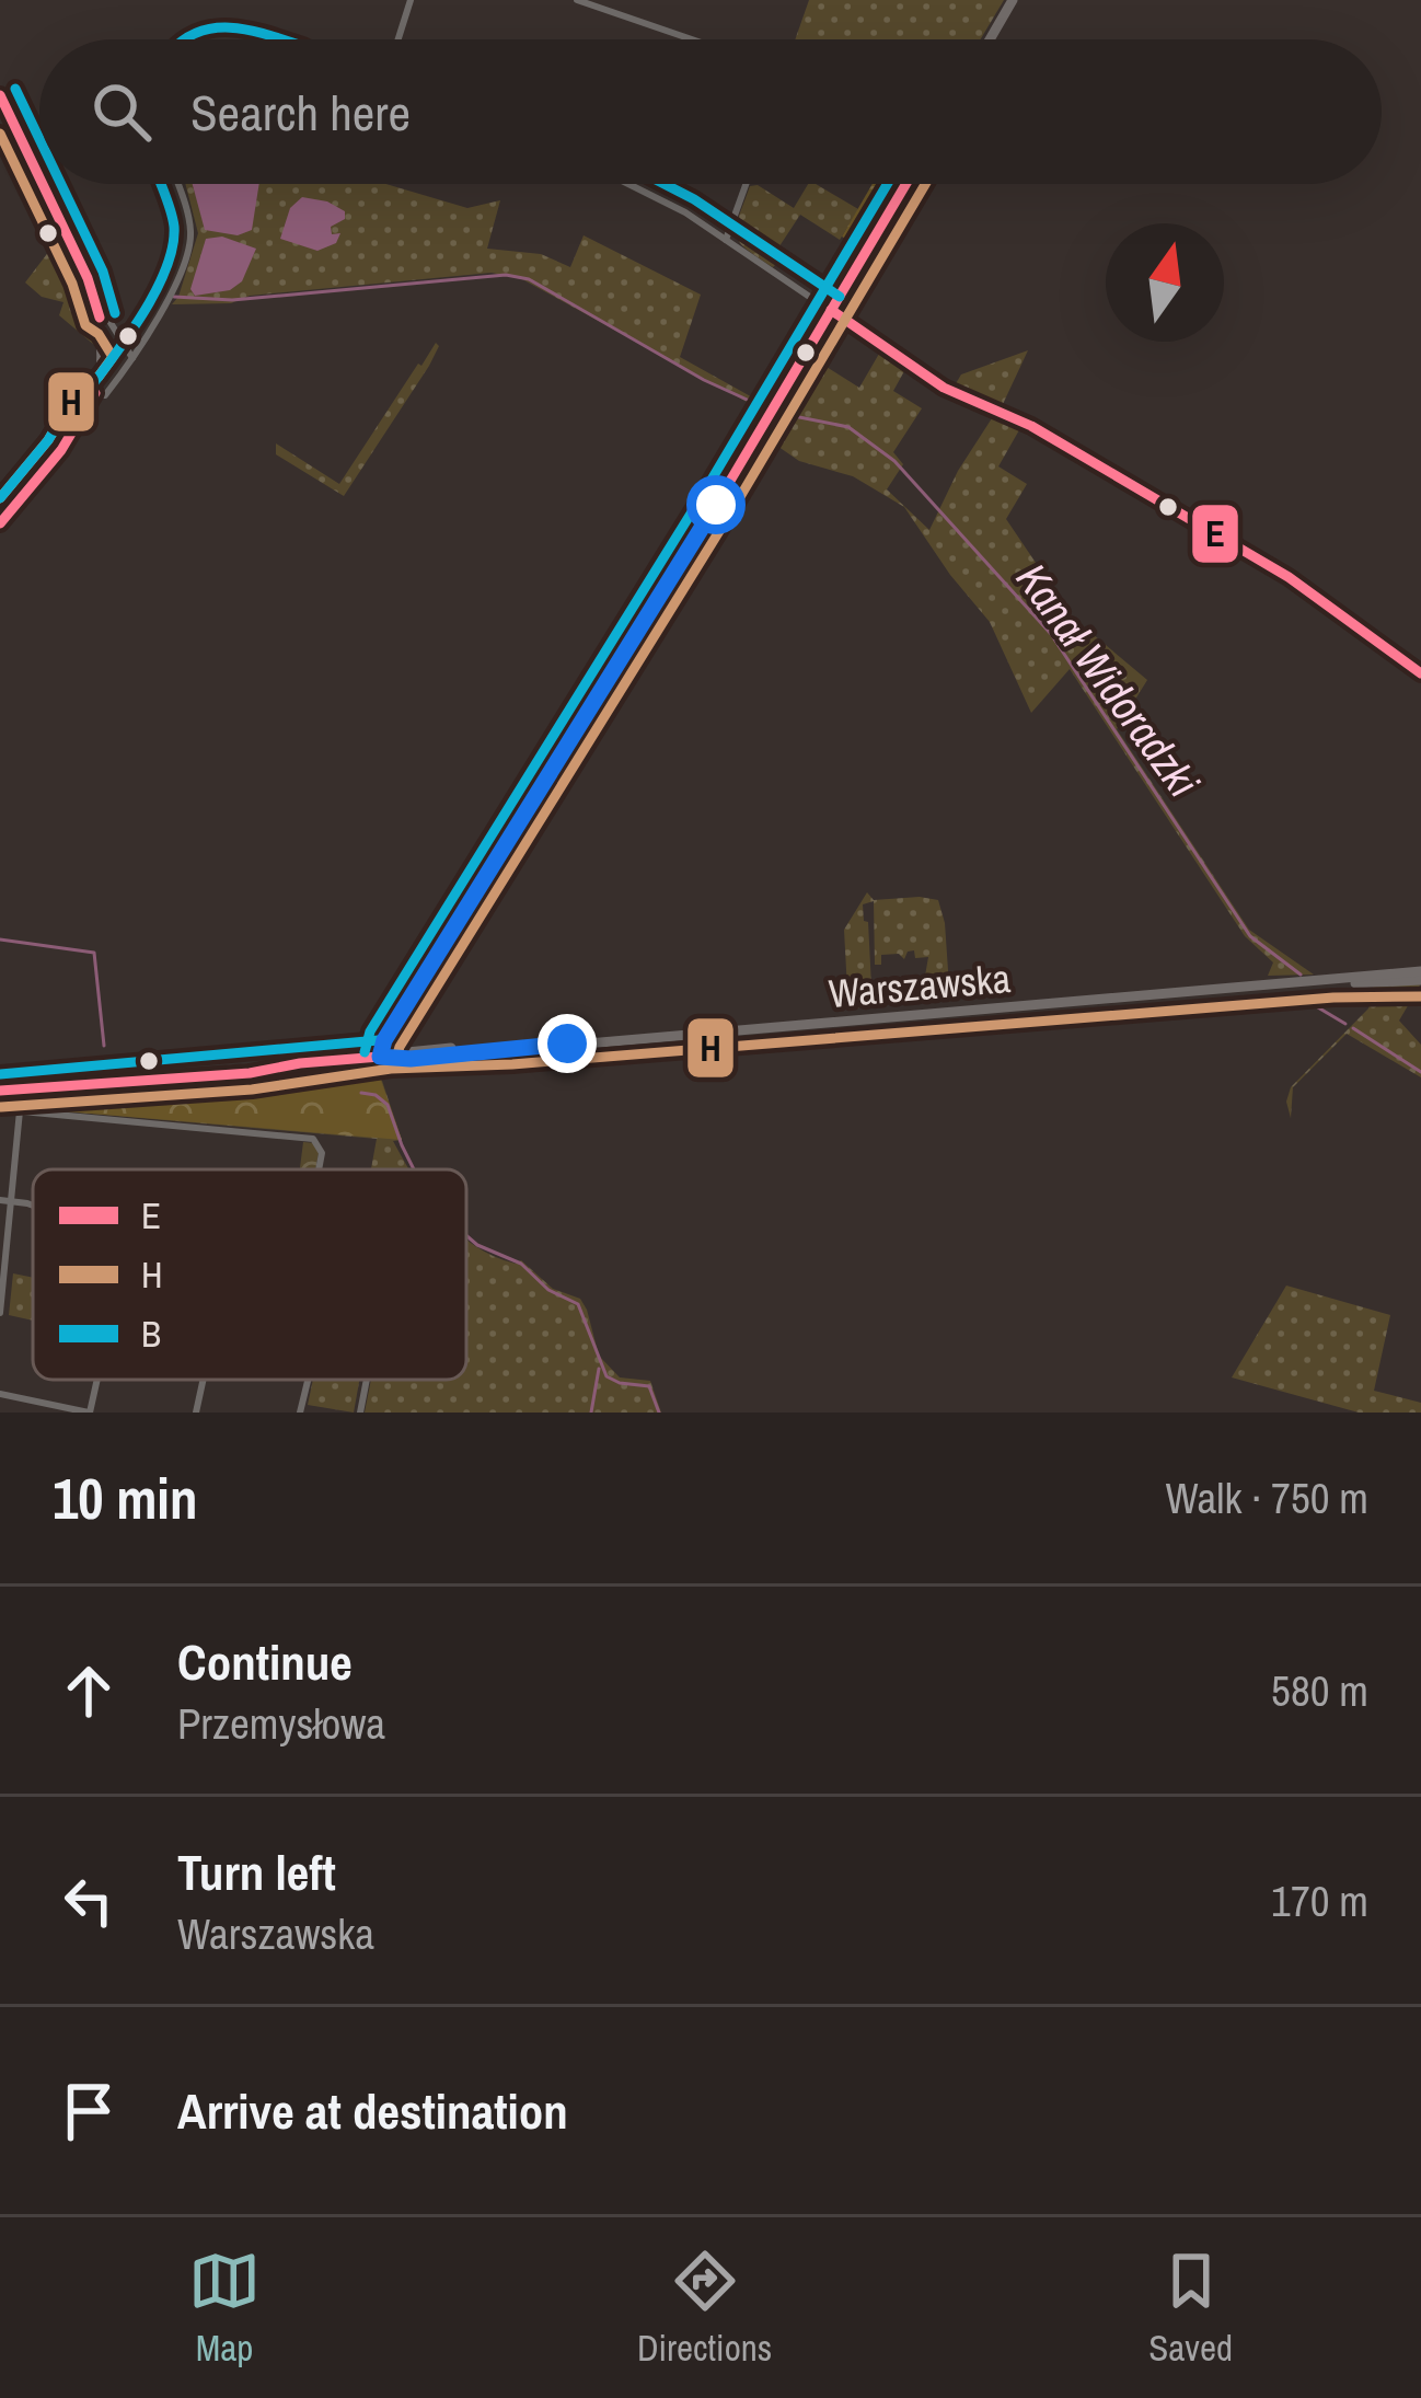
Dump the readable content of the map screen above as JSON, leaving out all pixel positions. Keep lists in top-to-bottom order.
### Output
{
  "streets": {
    "street": ["Warszawska"]
  },
  "water": ["Kanał Widoradzki"],
  "lines": ["transit line B", "transit line E", "transit line H"],
  "legend": ["E", "H", "B"],
  "north": "top",
  "page": {
    "search": "Search here",
    "heading": ["10 min", "Walk · 750 m"],
    "list": [
      ["Continue", "Przemysłowa", "580 m"],
      ["Turn left", "Warszawska", "170 m"],
      "Arrive at destination"
    ],
    "nav": ["Map", "Directions", "Saved"]
  }
}
